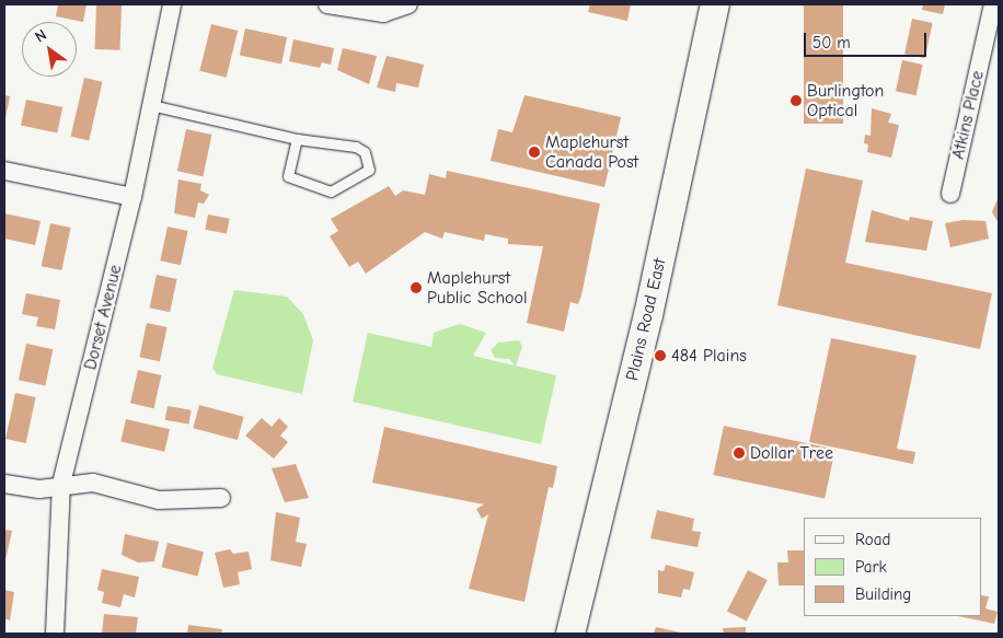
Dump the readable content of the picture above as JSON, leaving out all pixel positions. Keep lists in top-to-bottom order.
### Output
{
  "streets": {
    "main road": ["Plains Road East"],
    "street": ["Atkins Place", "Dorset Avenue"]
  },
  "places": [
    "Burlington Optical",
    "Maplehurst Canada Post",
    "Maplehurst Public School",
    "484 Plains",
    "Dollar Tree"
  ],
  "legend": ["Road", "Park", "Building"],
  "scale_bar": "50 m",
  "north": "top left"
}
